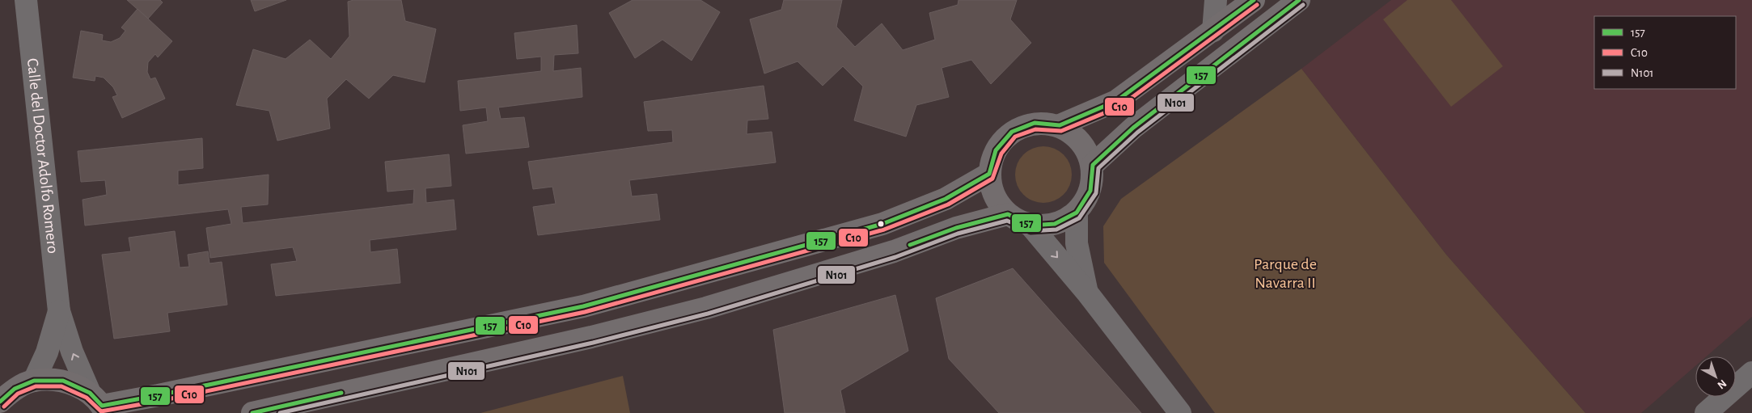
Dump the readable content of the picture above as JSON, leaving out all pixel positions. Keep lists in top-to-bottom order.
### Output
{
  "streets": {
    "street": ["Calle del Doctor Adolfo Romero"]
  },
  "parks": ["Parque de Navarra II"],
  "lines": ["transit line 157", "transit line C10", "transit line N101"],
  "legend": ["157", "C10", "N101"],
  "north": "bottom right"
}
